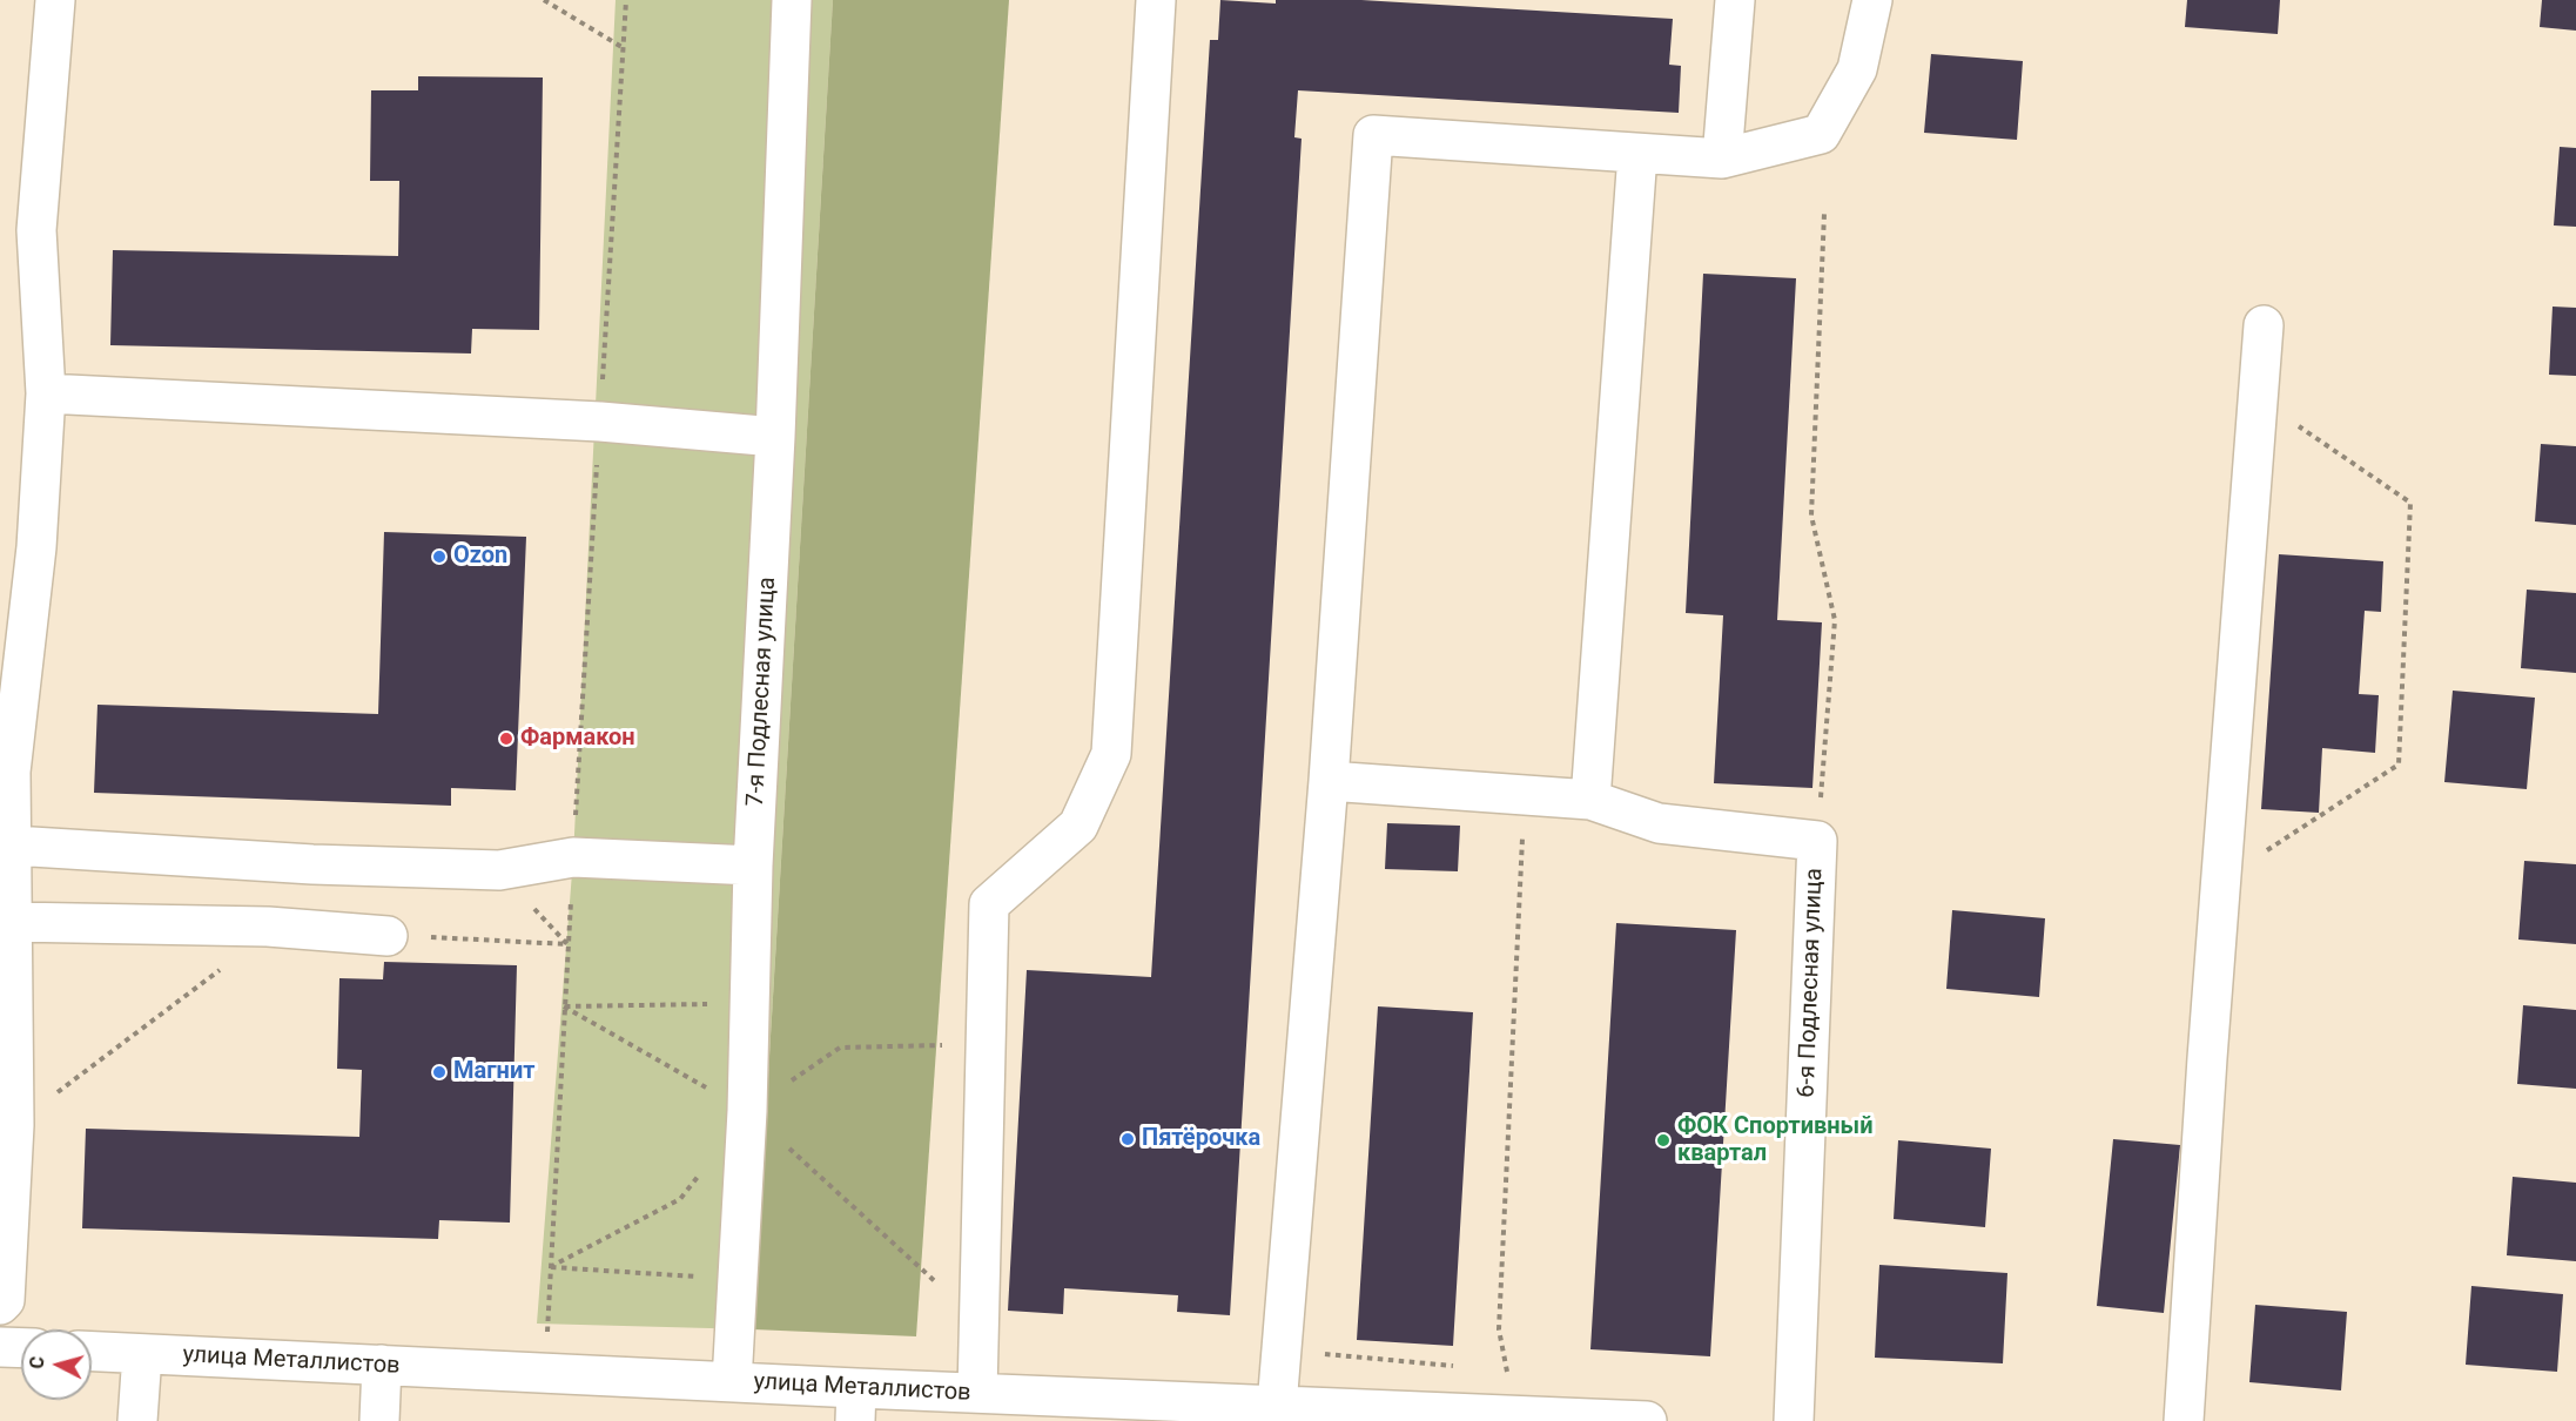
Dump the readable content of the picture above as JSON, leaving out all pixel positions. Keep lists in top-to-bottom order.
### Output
{
  "streets": {
    "street": ["7-я Подлесная улица", "6-я Подлесная улица", "улица Металлистов"]
  },
  "crossings": [
    ["7-я Подлесная улица", "улица Металлистов"]
  ],
  "places": [
    "Ozon",
    "Фармакон",
    "Магнит",
    "Пятёрочка",
    "ФОК Спортивный квартал"
  ],
  "north": "left"
}
